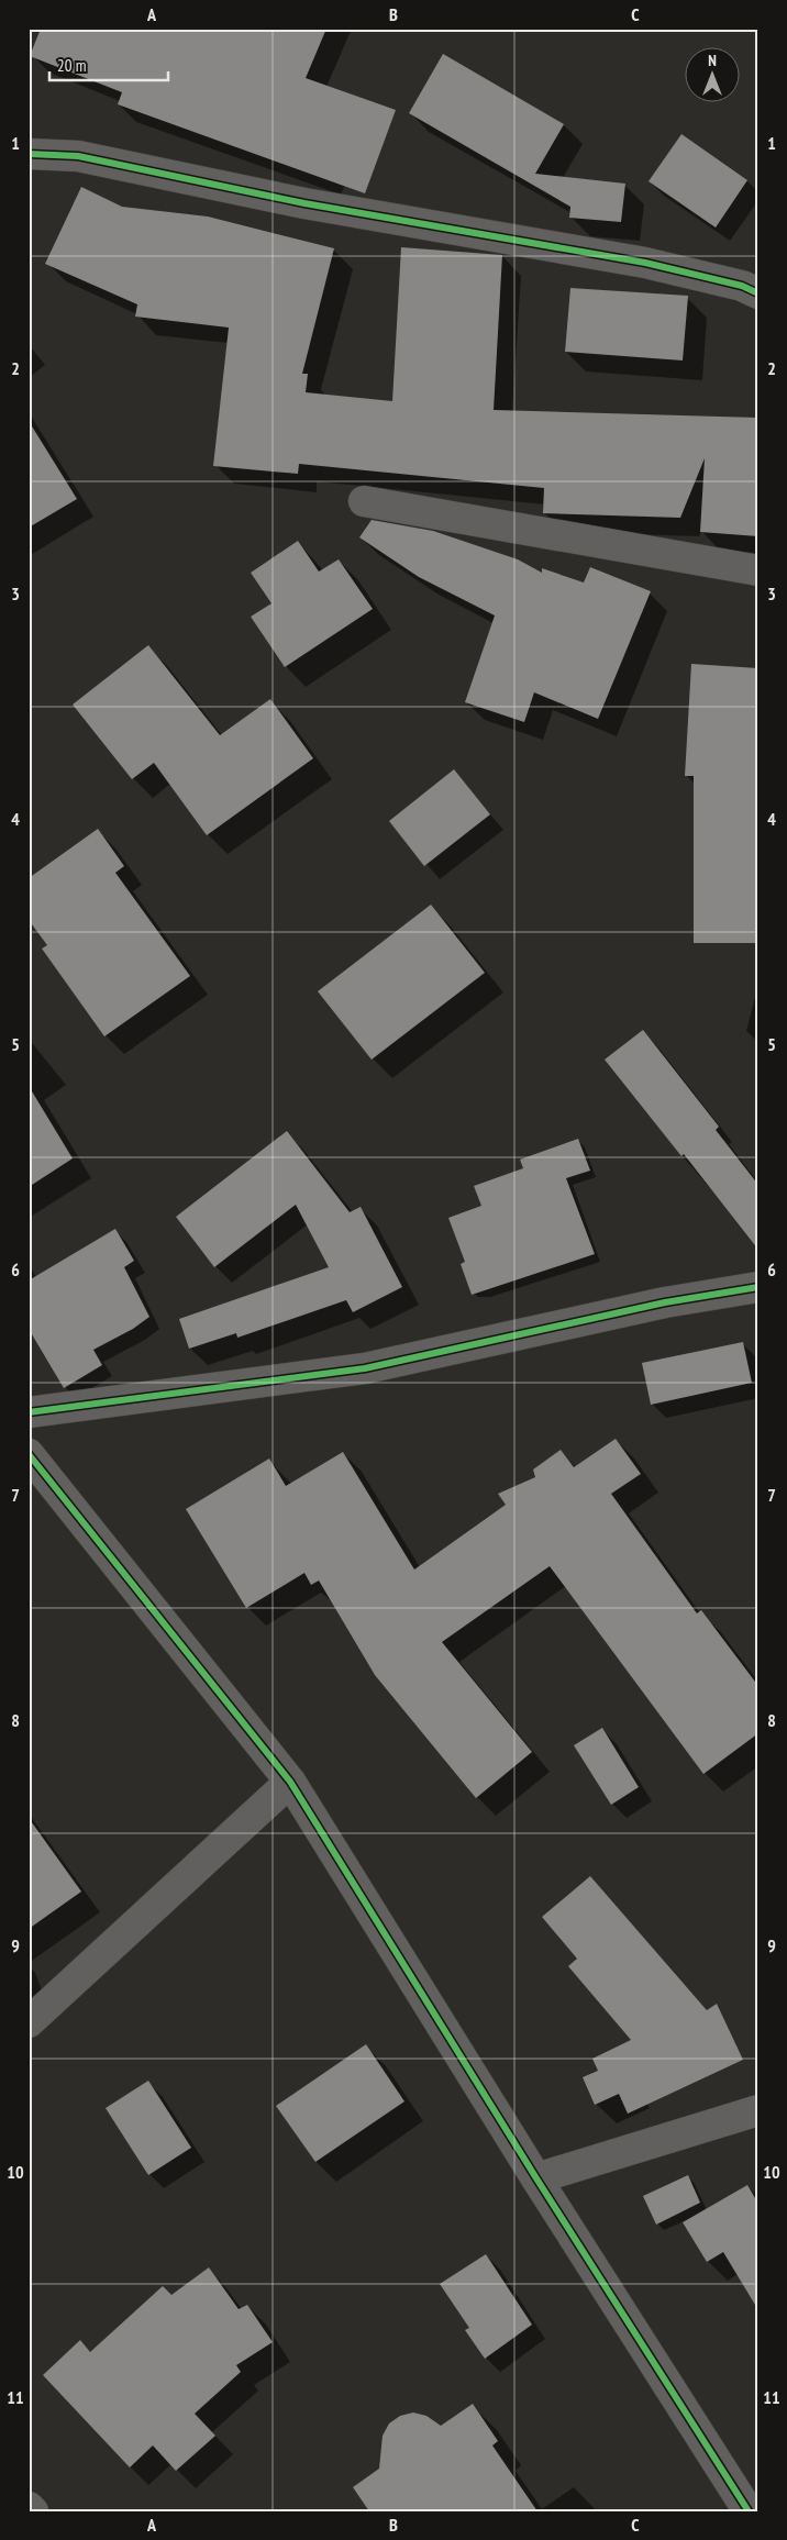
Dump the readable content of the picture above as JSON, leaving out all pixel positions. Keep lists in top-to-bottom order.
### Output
{
  "scale_bar": "20 m",
  "north": "top",
  "grid": {
    "columns": ["A", "B", "C"],
    "rows": [
      "1",
      "2",
      "3",
      "4",
      "5",
      "6",
      "7",
      "8",
      "9",
      "10",
      "11"
    ]
  }
}
